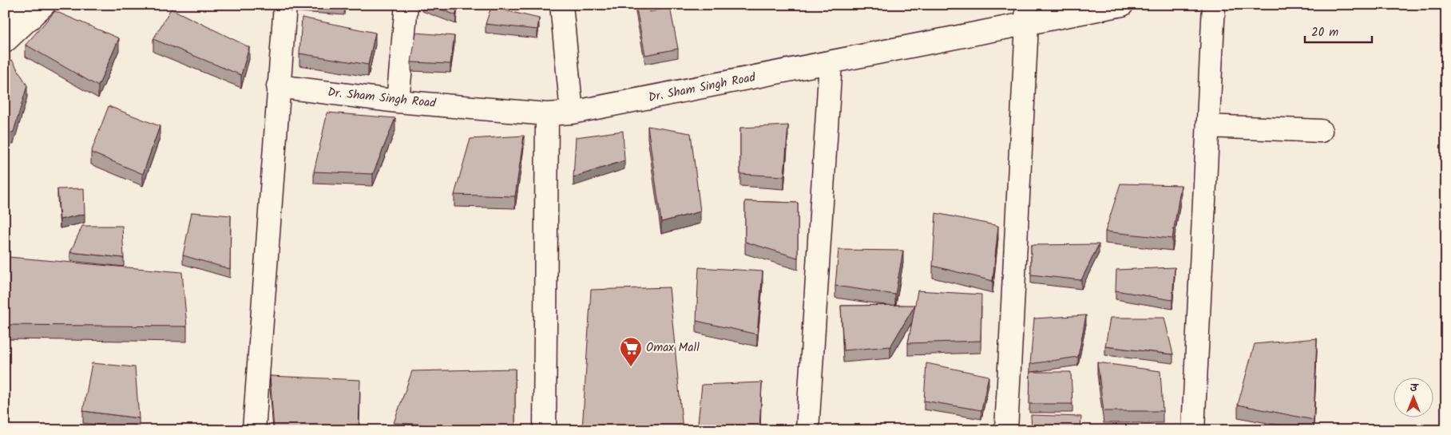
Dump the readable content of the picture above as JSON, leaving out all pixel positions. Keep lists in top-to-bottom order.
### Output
{
  "streets": {
    "street": ["Dr. Sham Singh Road"]
  },
  "places": {
    "supermarket": ["Omax Mall"]
  },
  "scale_bar": "20 m",
  "north": "top"
}
